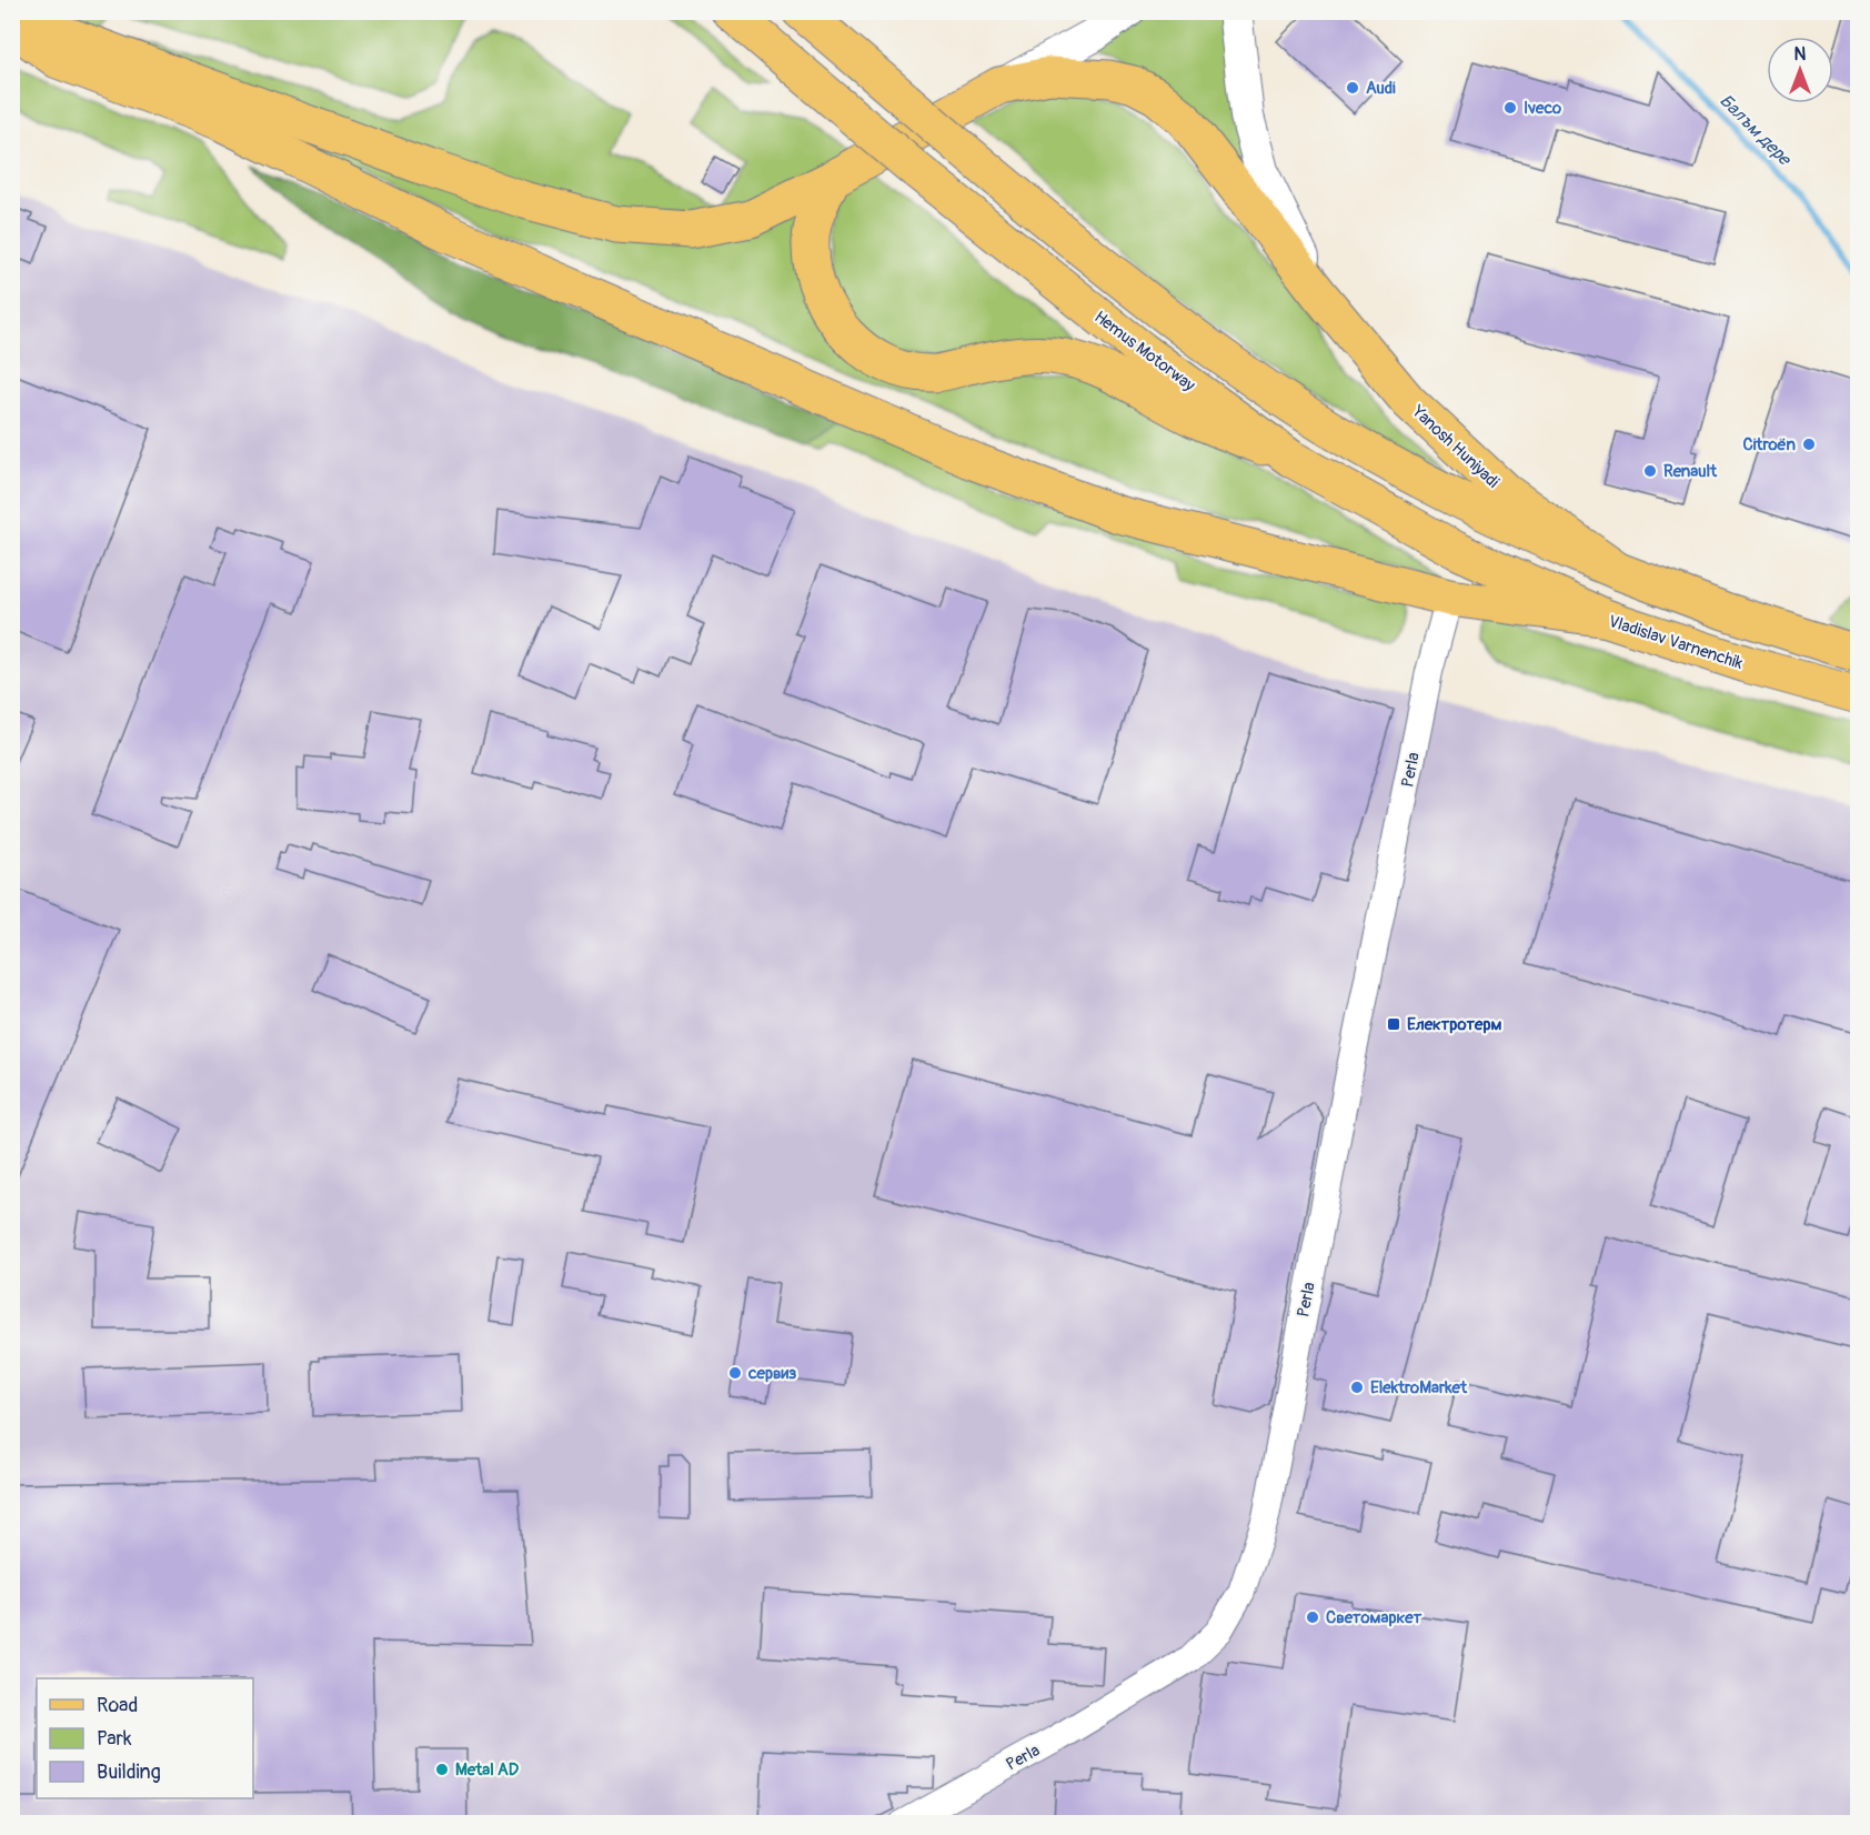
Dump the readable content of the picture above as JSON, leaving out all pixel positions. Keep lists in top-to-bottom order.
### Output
{
  "streets": {
    "main road": ["Hemus Motorway", "Yanosh Huniyadi", "Vladislav Varnenchik"],
    "street": ["Perla"]
  },
  "crossings": [
    ["Hemus Motorway", "Vladislav Varnenchik"],
    ["Yanosh Huniyadi", "Vladislav Varnenchik"],
    ["Vladislav Varnenchik", "Perla"]
  ],
  "water": ["Балъм дере"],
  "places": {
    "other": [
      "Audi",
      "Iveco",
      "Citroën",
      "Renault",
      "сервиз",
      "ElektroMarket",
      "Светомаркет",
      "Metal AD"
    ],
    "transit": ["Електротерм"]
  },
  "legend": ["Road", "Park", "Building"],
  "north": "top"
}
